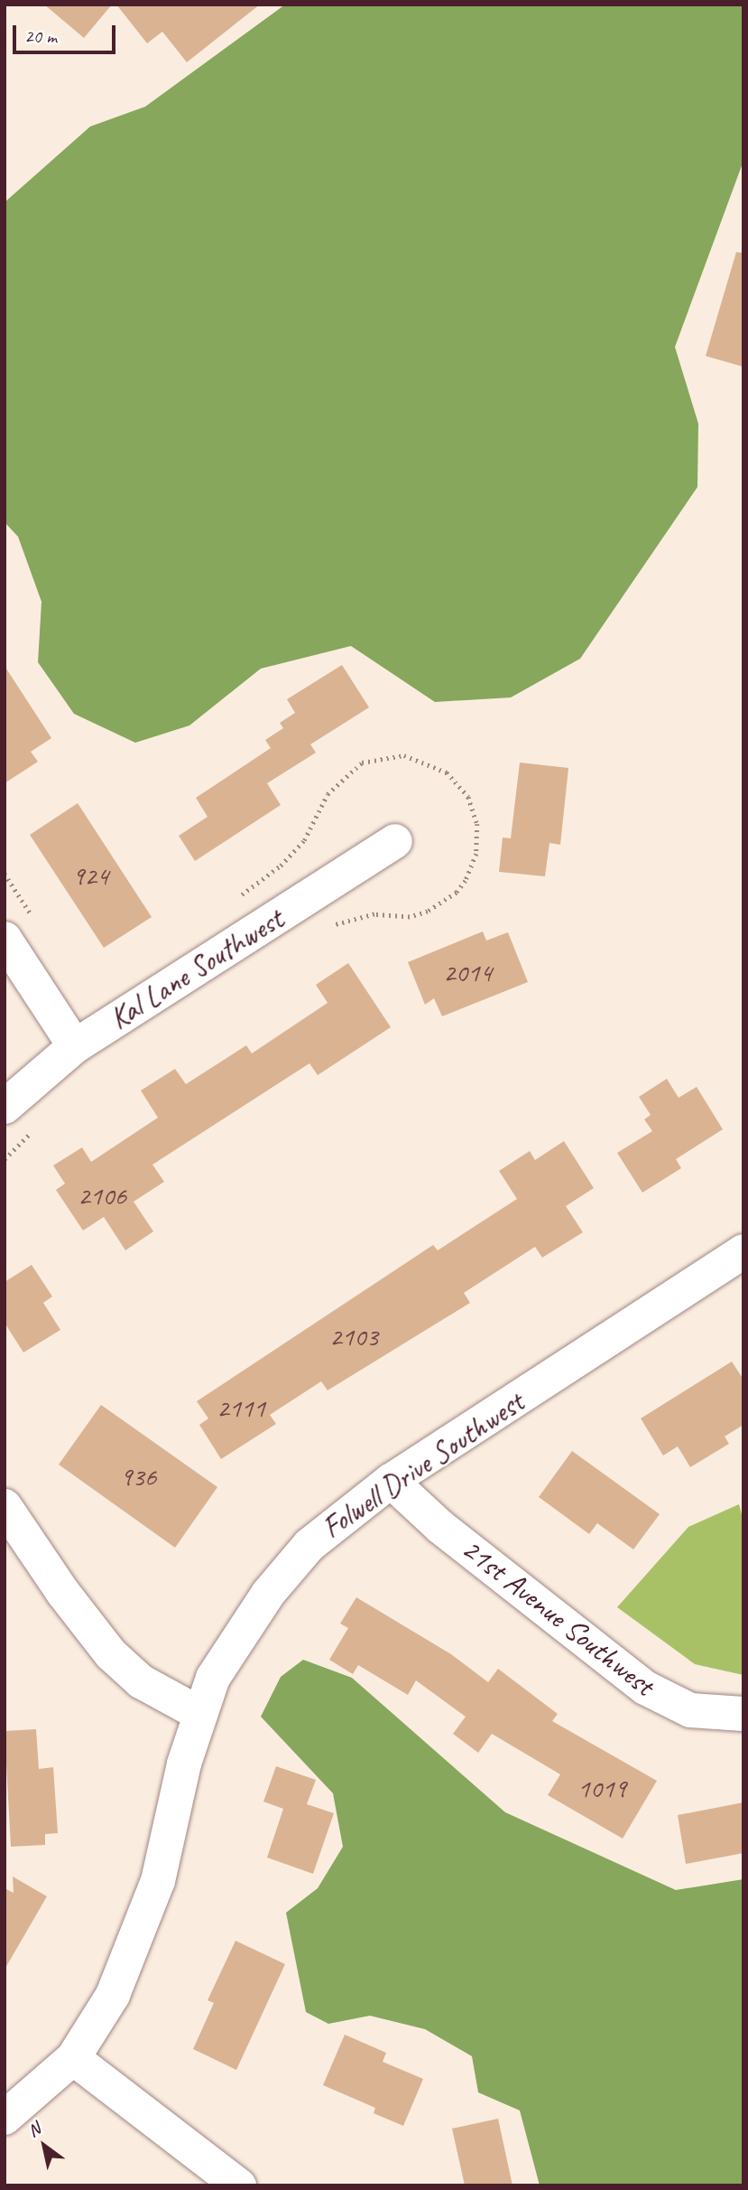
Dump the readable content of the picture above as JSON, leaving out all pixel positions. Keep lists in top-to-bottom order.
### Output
{
  "streets": {
    "street": ["Kal Lane Southwest", "Folwell Drive Southwest", "21st Avenue Southwest"]
  },
  "crossings": [
    ["Folwell Drive Southwest", "21st Avenue Southwest"]
  ],
  "house_numbers": [
    "924",
    "2014",
    "2106",
    "2103",
    "2111",
    "936",
    "1019"
  ],
  "scale_bar": "20 m",
  "north": "top left"
}
